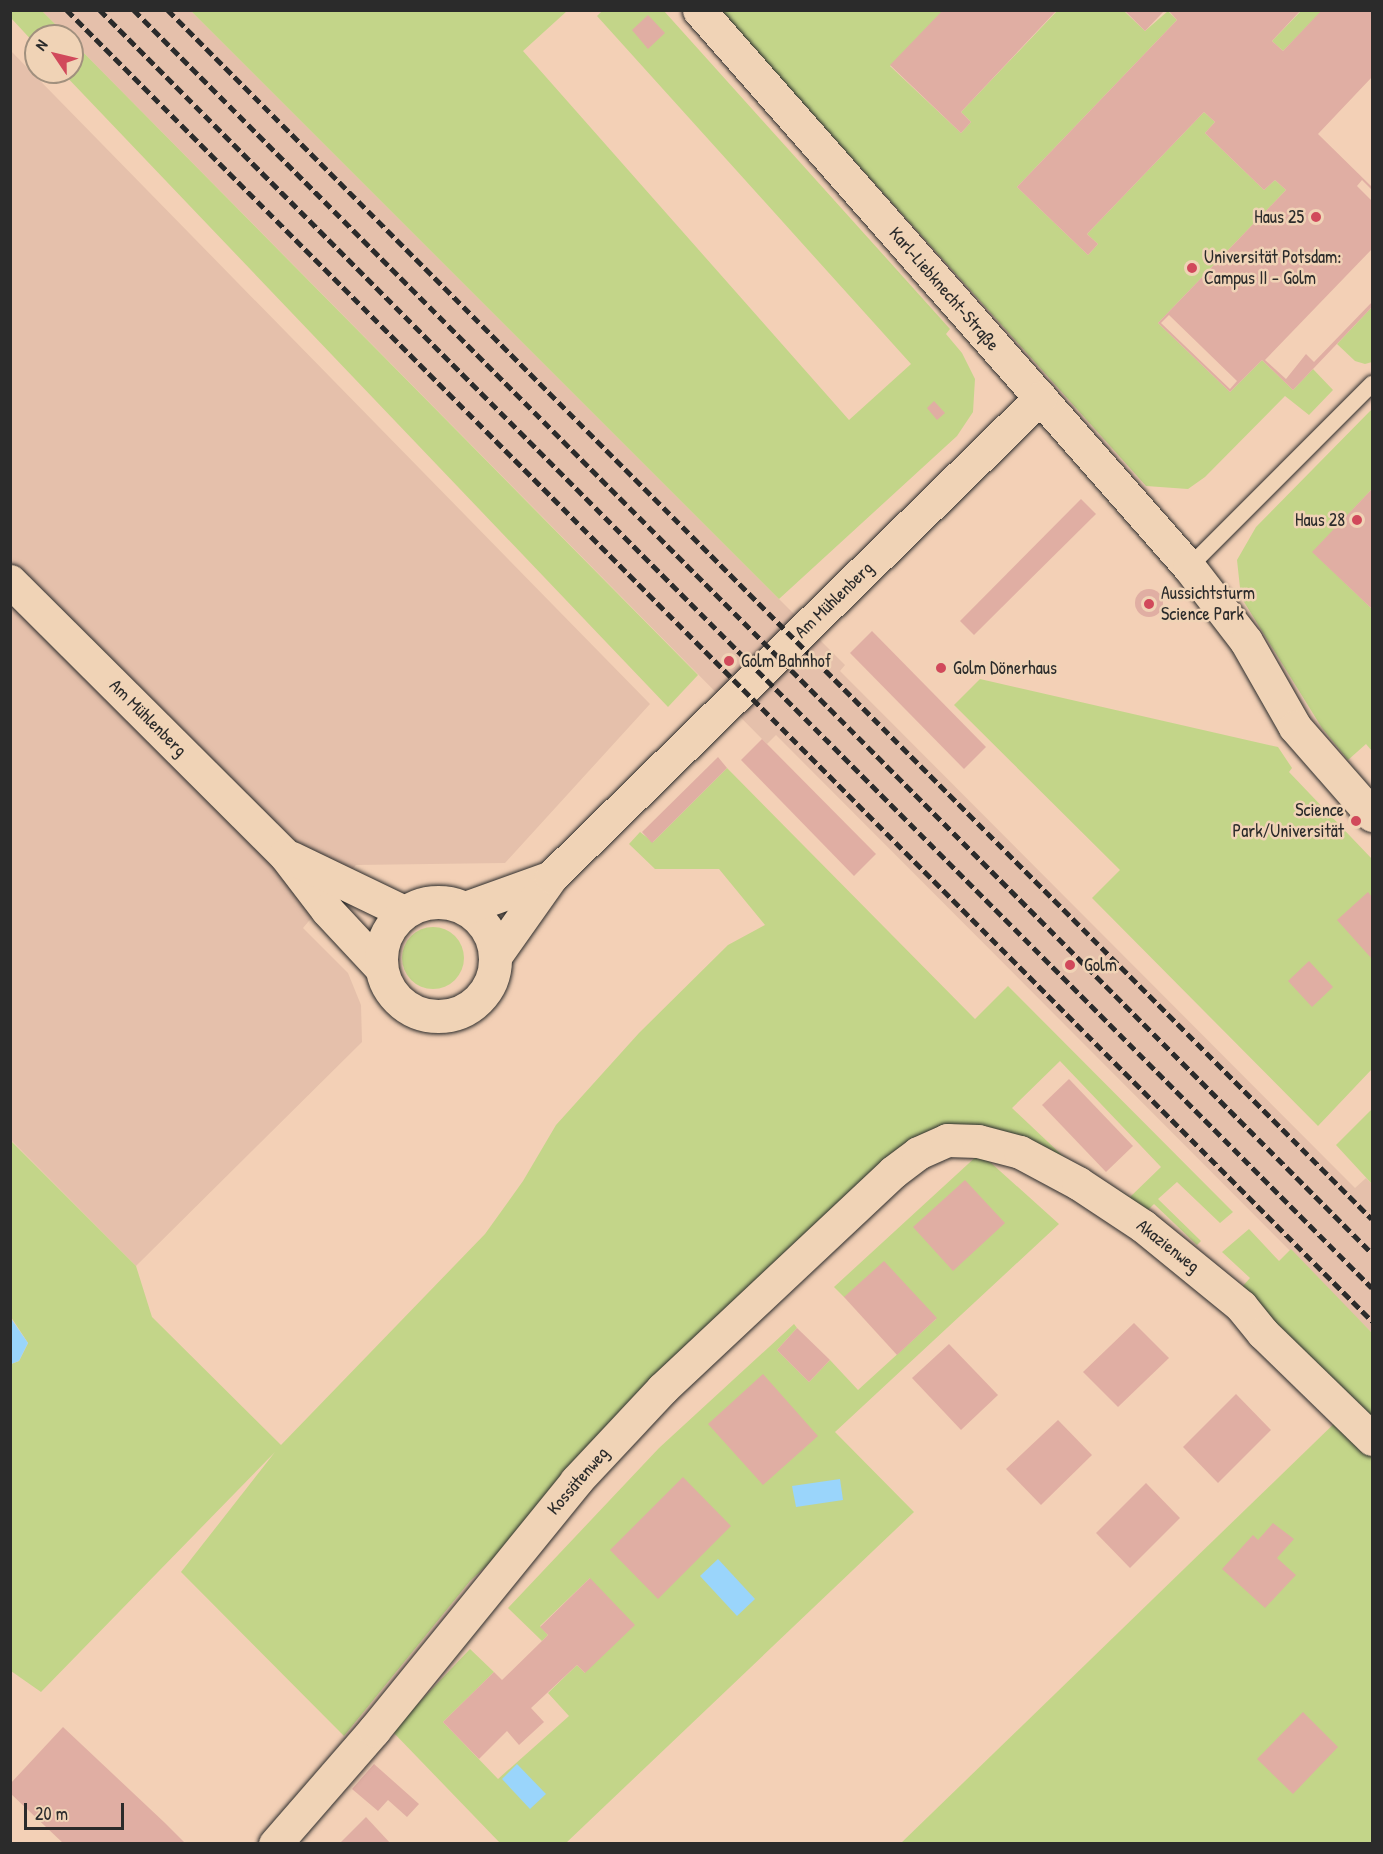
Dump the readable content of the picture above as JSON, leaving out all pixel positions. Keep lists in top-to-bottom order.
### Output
{
  "streets": {
    "street": [
      "Karl-Liebknecht-Straße",
      "Am Mühlenberg",
      "Akazienweg",
      "Kossätenweg"
    ]
  },
  "crossings": [
    ["Karl-Liebknecht-Straße", "Am Mühlenberg"],
    ["Akazienweg", "Kossätenweg"]
  ],
  "places": [
    "Haus 25",
    "Universität Potsdam: Campus II - Golm",
    "Haus 28",
    "Aussichtsturm Science Park",
    "Golm Bahnhof",
    "Golm Dönerhaus",
    "Science Park/Universität",
    "Golm"
  ],
  "scale_bar": "20 m",
  "north": "top left"
}
